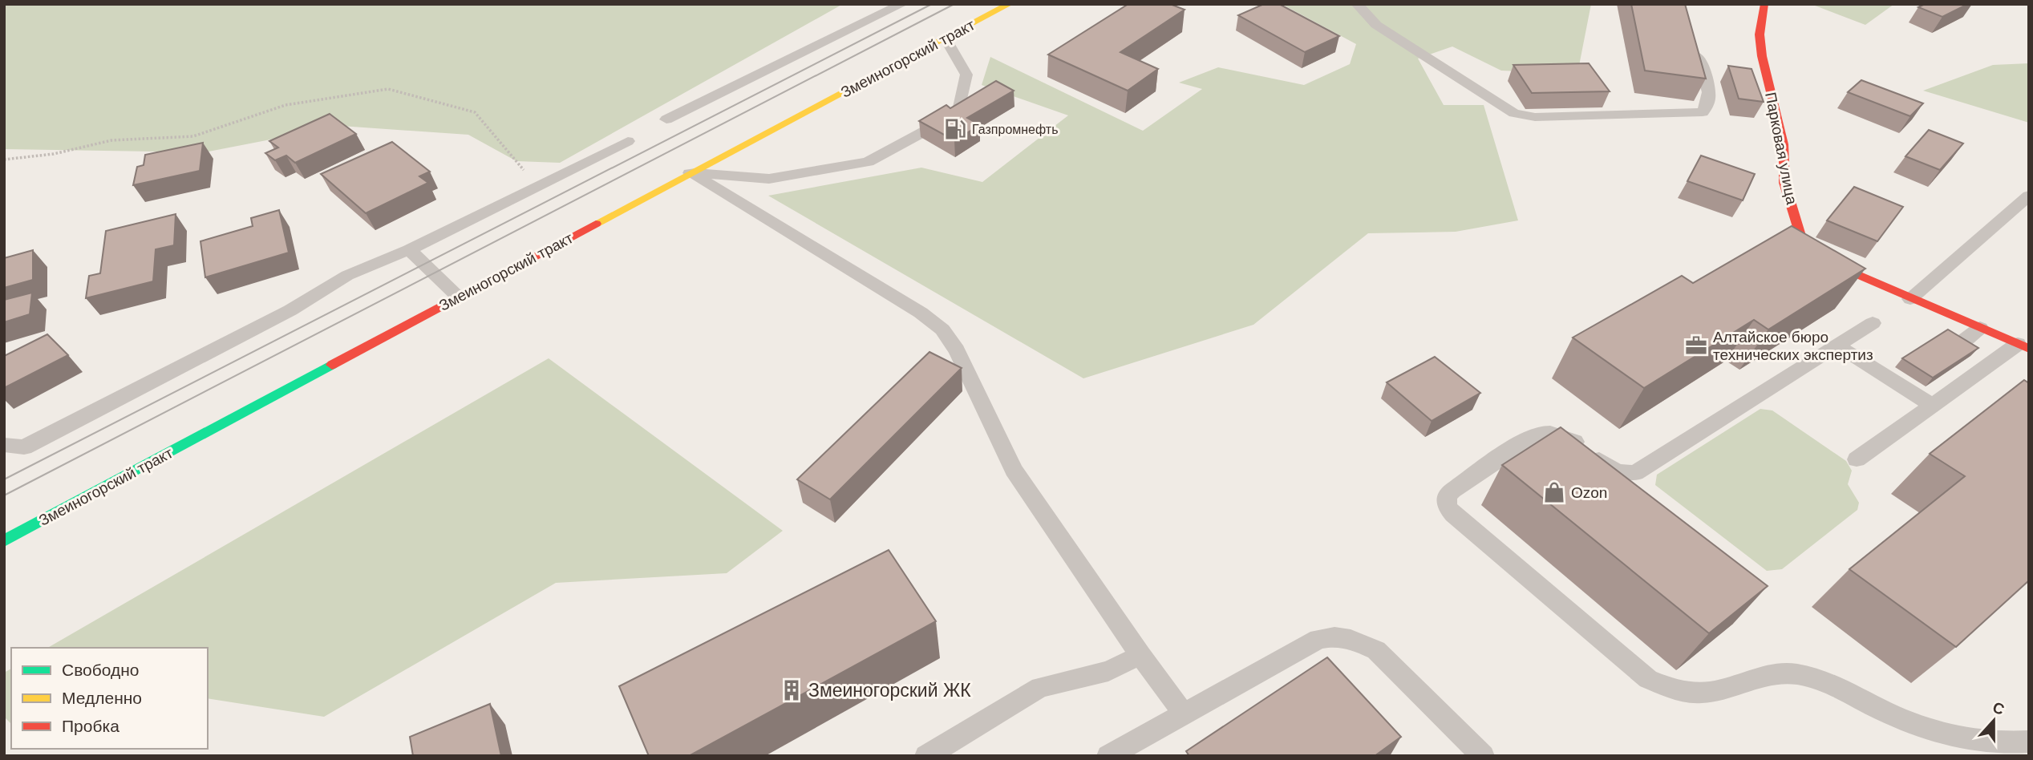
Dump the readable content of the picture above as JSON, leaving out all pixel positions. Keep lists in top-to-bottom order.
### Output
{
  "streets": {
    "main road": ["Змеиногорский тракт", "Парковая улица"]
  },
  "places": {
    "fuel station": ["Газпромнефть"],
    "office": ["Алтайское бюро технических экспертиз"],
    "shop": ["Ozon"],
    "building": ["Змеиногорский ЖК"]
  },
  "legend": ["Свободно", "Медленно", "Пробка"],
  "north": "top"
}
